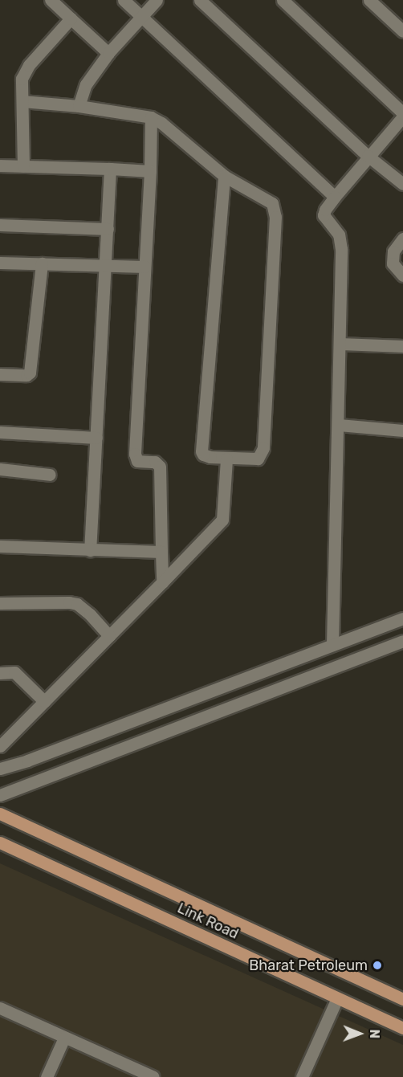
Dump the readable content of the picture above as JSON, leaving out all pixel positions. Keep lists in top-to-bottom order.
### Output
{
  "streets": {
    "main road": ["Link Road"]
  },
  "places": ["Bharat Petroleum"],
  "north": "right"
}
